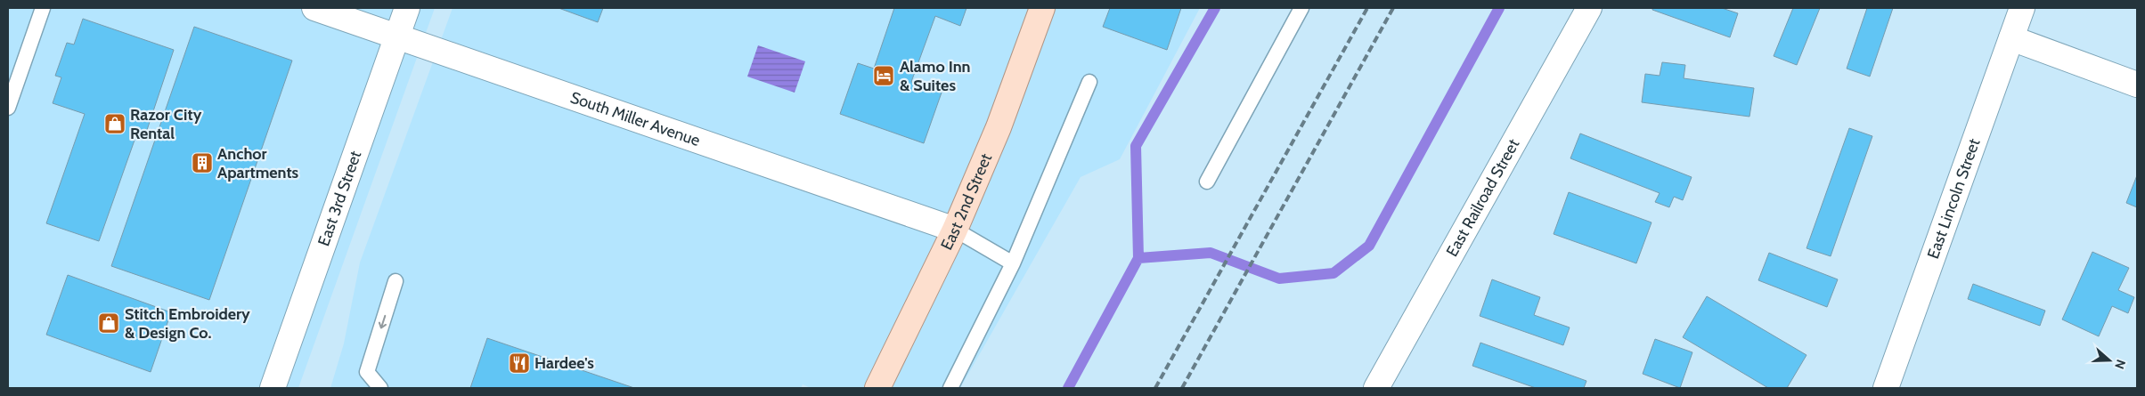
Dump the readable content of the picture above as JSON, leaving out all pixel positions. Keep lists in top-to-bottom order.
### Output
{
  "streets": {
    "main road": ["East 2nd Street"],
    "street": [
      "South Miller Avenue",
      "East Railroad Street",
      "East 3rd Street",
      "East Lincoln Street"
    ]
  },
  "crossings": [
    ["South Miller Avenue", "East 3rd Street"],
    ["South Miller Avenue", "East 2nd Street"]
  ],
  "places": {
    "hotel": ["Alamo Inn & Suites"],
    "shop": ["Razor City Rental", "Stitch Embroidery & Design Co."],
    "building": ["Anchor Apartments"],
    "restaurant": ["Hardee's"]
  },
  "north": "right"
}
